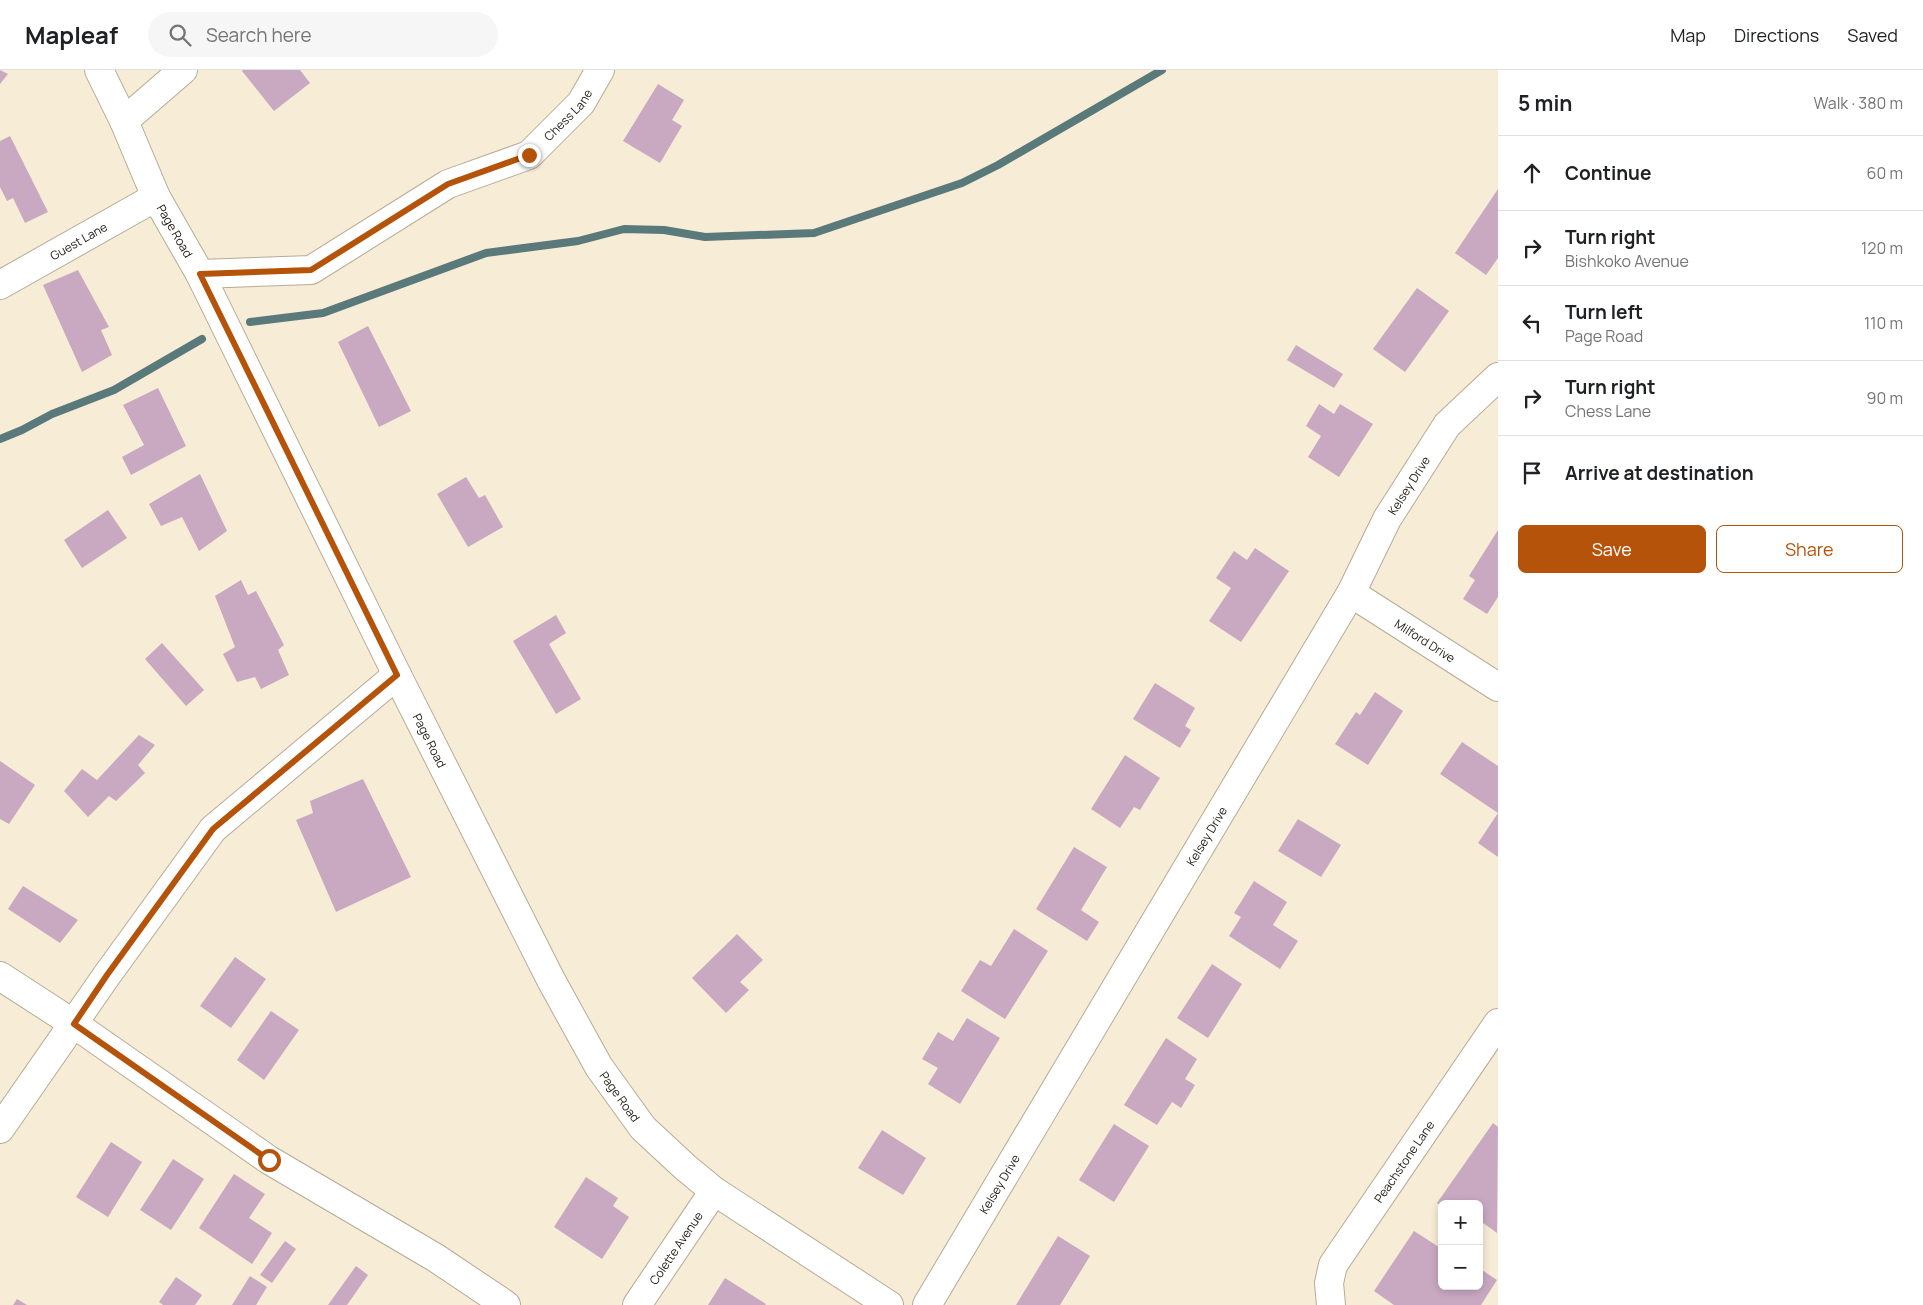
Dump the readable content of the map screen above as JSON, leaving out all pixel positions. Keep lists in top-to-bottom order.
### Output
{
  "streets": {
    "street": [
      "Chess Lane",
      "Page Road",
      "Guest Lane",
      "Kelsey Drive",
      "Milford Drive",
      "Peachstone Lane",
      "Colette Avenue"
    ]
  },
  "crossings": [
    ["Chess Lane", "Page Road"],
    ["Page Road", "Guest Lane"],
    ["Page Road", "Colette Avenue"],
    ["Kelsey Drive", "Milford Drive"]
  ],
  "page": {
    "header": "Mapleaf",
    "search": "Search here",
    "nav": ["Map", "Directions", "Saved"],
    "heading": ["5 min", "Walk · 380 m"],
    "list": [
      ["Continue", "60 m"],
      ["Turn right", "Bishkoko Avenue", "120 m"],
      ["Turn left", "Page Road", "110 m"],
      ["Turn right", "Chess Lane", "90 m"],
      "Arrive at destination"
    ],
    "buttons": ["Save", "Share"],
    "map_buttons": ["+", "−"]
  }
}
